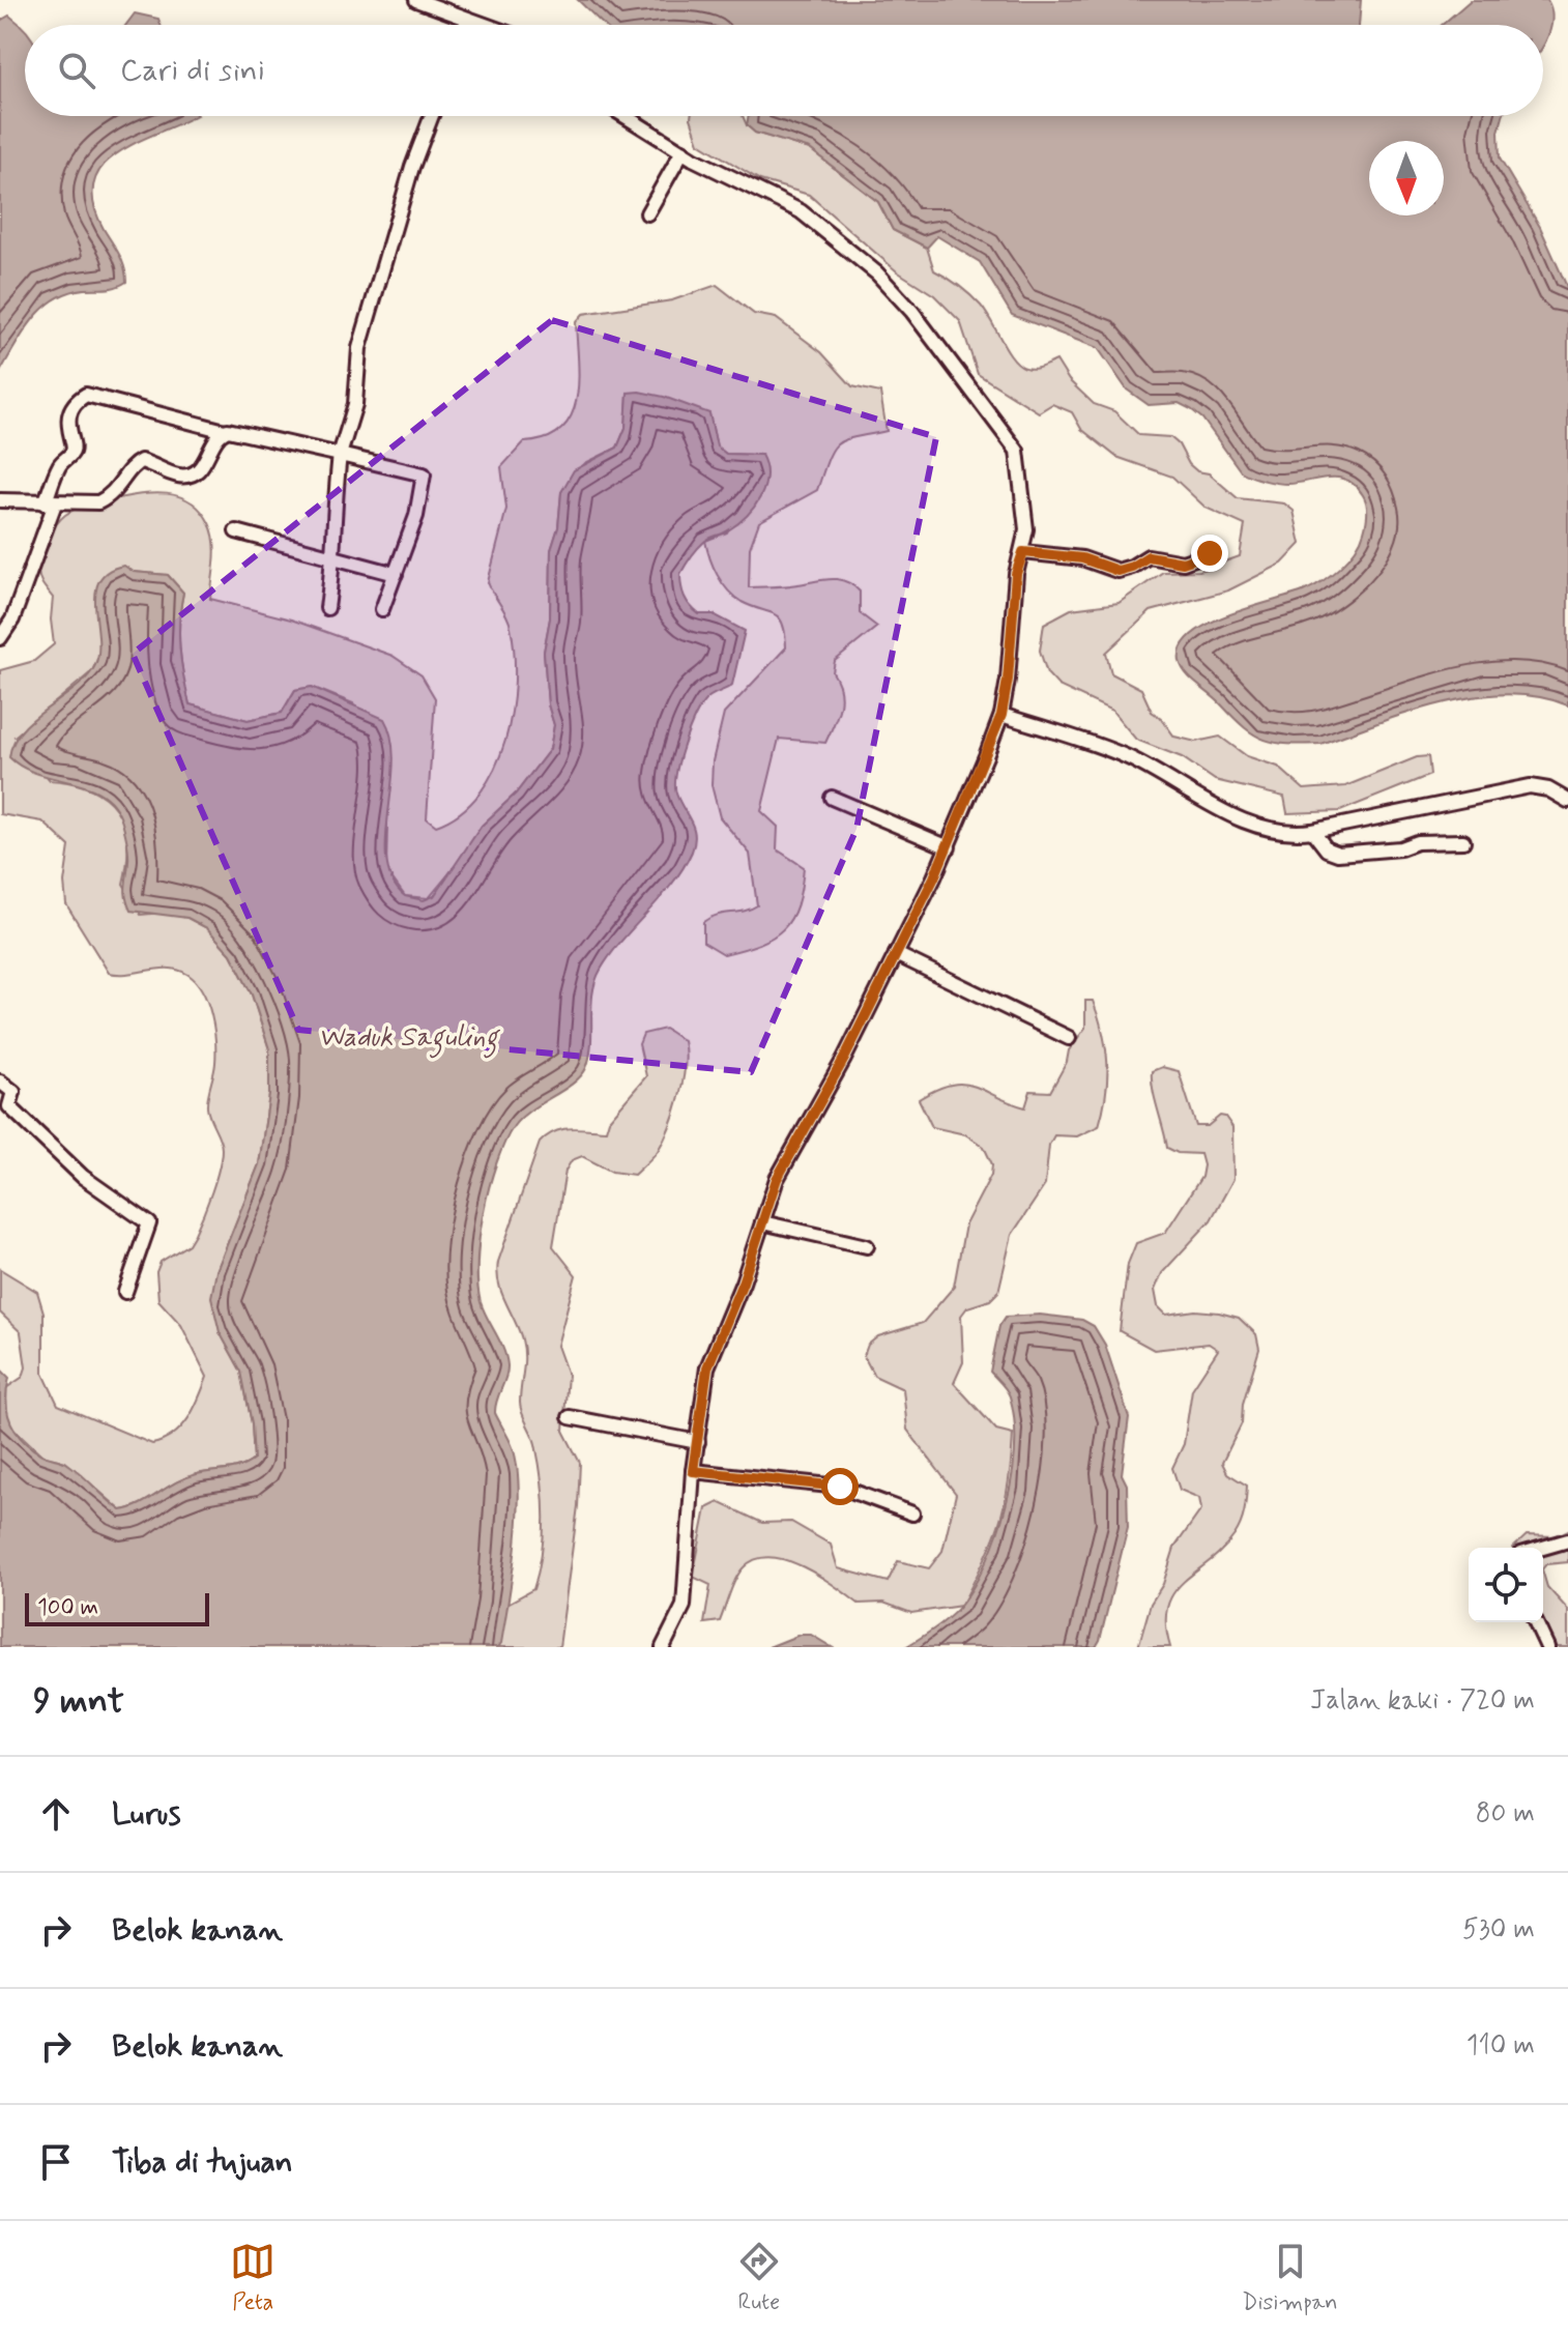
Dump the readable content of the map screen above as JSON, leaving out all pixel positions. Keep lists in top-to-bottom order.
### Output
{
  "water": ["Waduk Saguling"],
  "scale_bar": "100 m",
  "north": "bottom",
  "page": {
    "search": "Cari di sini",
    "scale": "100 m",
    "heading": ["9 mnt", "Jalan kaki · 720 m"],
    "list": [
      ["Lurus", "80 m"],
      ["Belok kanan", "530 m"],
      ["Belok kanan", "110 m"],
      "Tiba di tujuan"
    ],
    "nav": ["Peta", "Rute", "Disimpan"]
  }
}
